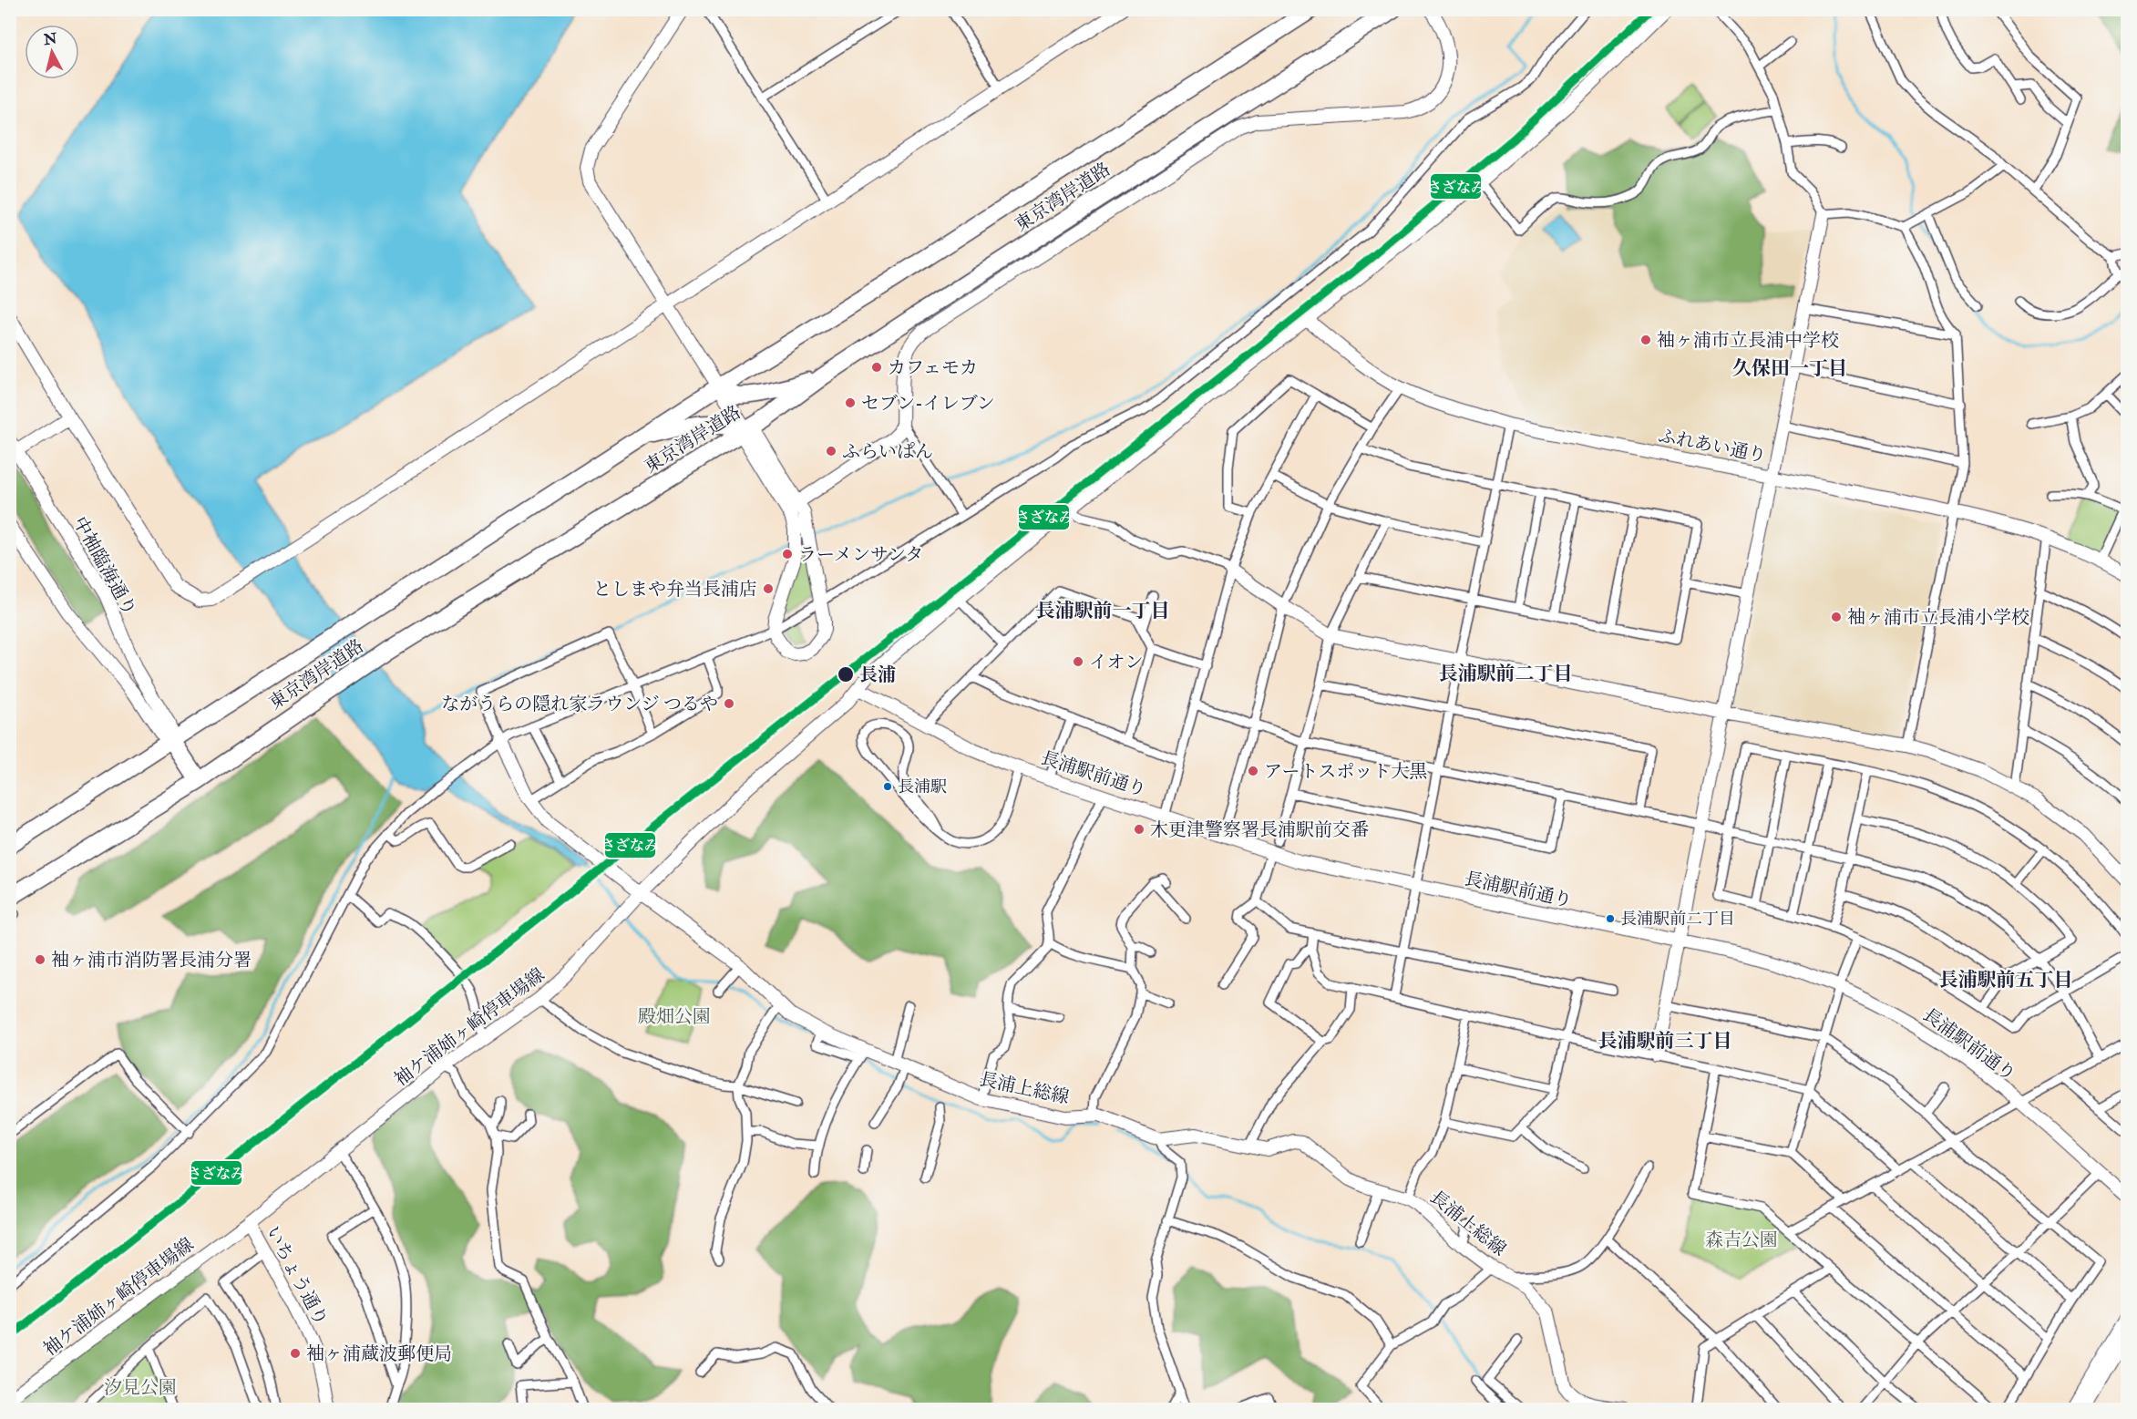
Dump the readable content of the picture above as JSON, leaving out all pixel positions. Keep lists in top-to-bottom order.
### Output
{
  "streets": {
    "highway": ["東京湾岸道路"],
    "street": [
      "ふれあい通り",
      "中袖臨海通り",
      "長浦駅前通り",
      "袖ケ浦姉ヶ崎停車場線",
      "長浦上総線",
      "いちょう通り"
    ]
  },
  "crossings": [
    ["東京湾岸道路", "中袖臨海通り"],
    ["ふれあい通り", "袖ケ浦姉ヶ崎停車場線"],
    ["長浦駅前通り", "袖ケ浦姉ヶ崎停車場線"],
    ["袖ケ浦姉ヶ崎停車場線", "長浦上総線"],
    ["袖ケ浦姉ヶ崎停車場線", "いちょう通り"]
  ],
  "districts": [
    "久保田一丁目",
    "長浦駅前一丁目",
    "長浦駅前二丁目",
    "長浦駅前五丁目",
    "長浦駅前三丁目"
  ],
  "parks": ["殿畑公園", "森吉公園", "汐見公園"],
  "places": [
    "袖ヶ浦市立長浦中学校",
    "カフェモカ",
    "セブン-イレブン",
    "ふらいぱん",
    "ラーメンサンタ",
    "としまや弁当長浦店",
    "袖ヶ浦市立長浦小学校",
    "イオン",
    "長浦",
    "ながうらの隠れ家ラウンジ つるや",
    "アートスポット大黒",
    "長浦駅",
    "木更津警察署長浦駅前交番",
    "長浦駅前二丁目",
    "袖ヶ浦市消防署長浦分署",
    "袖ヶ浦蔵波郵便局"
  ],
  "lines": ["transit line さざなみ"],
  "north": "top"
}
